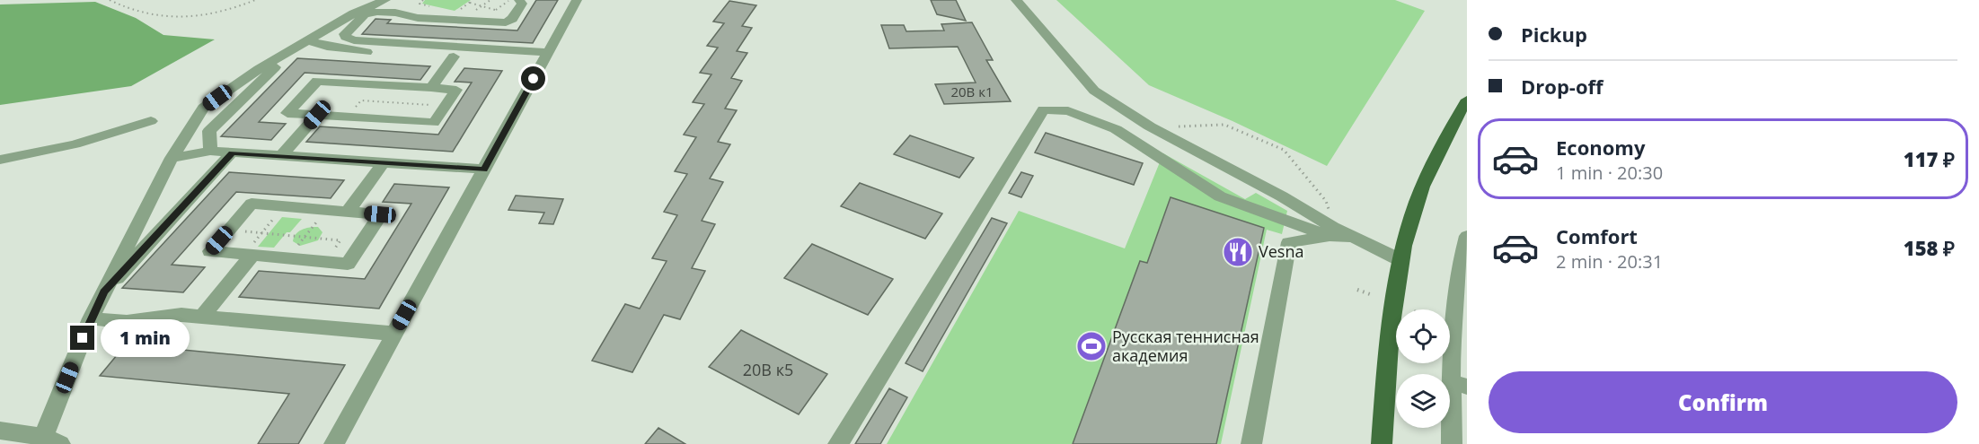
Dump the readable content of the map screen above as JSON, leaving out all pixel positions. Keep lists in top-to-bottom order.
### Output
{
  "places": {
    "restaurant": ["Vesna"],
    "sports": ["Русская теннисная академия"]
  },
  "house_numbers": ["20В к1", "20В к5"],
  "page": {
    "banner": ["Pickup", "Drop-off"],
    "list": [
      {
        "name": "Economy",
        "note": "1 min · 20:30",
        "value": "117 ₽"
      },
      {
        "name": "Comfort",
        "note": "2 min · 20:31",
        "value": "158 ₽"
      }
    ],
    "bubble": "1 min",
    "buttons": "Confirm"
  }
}
